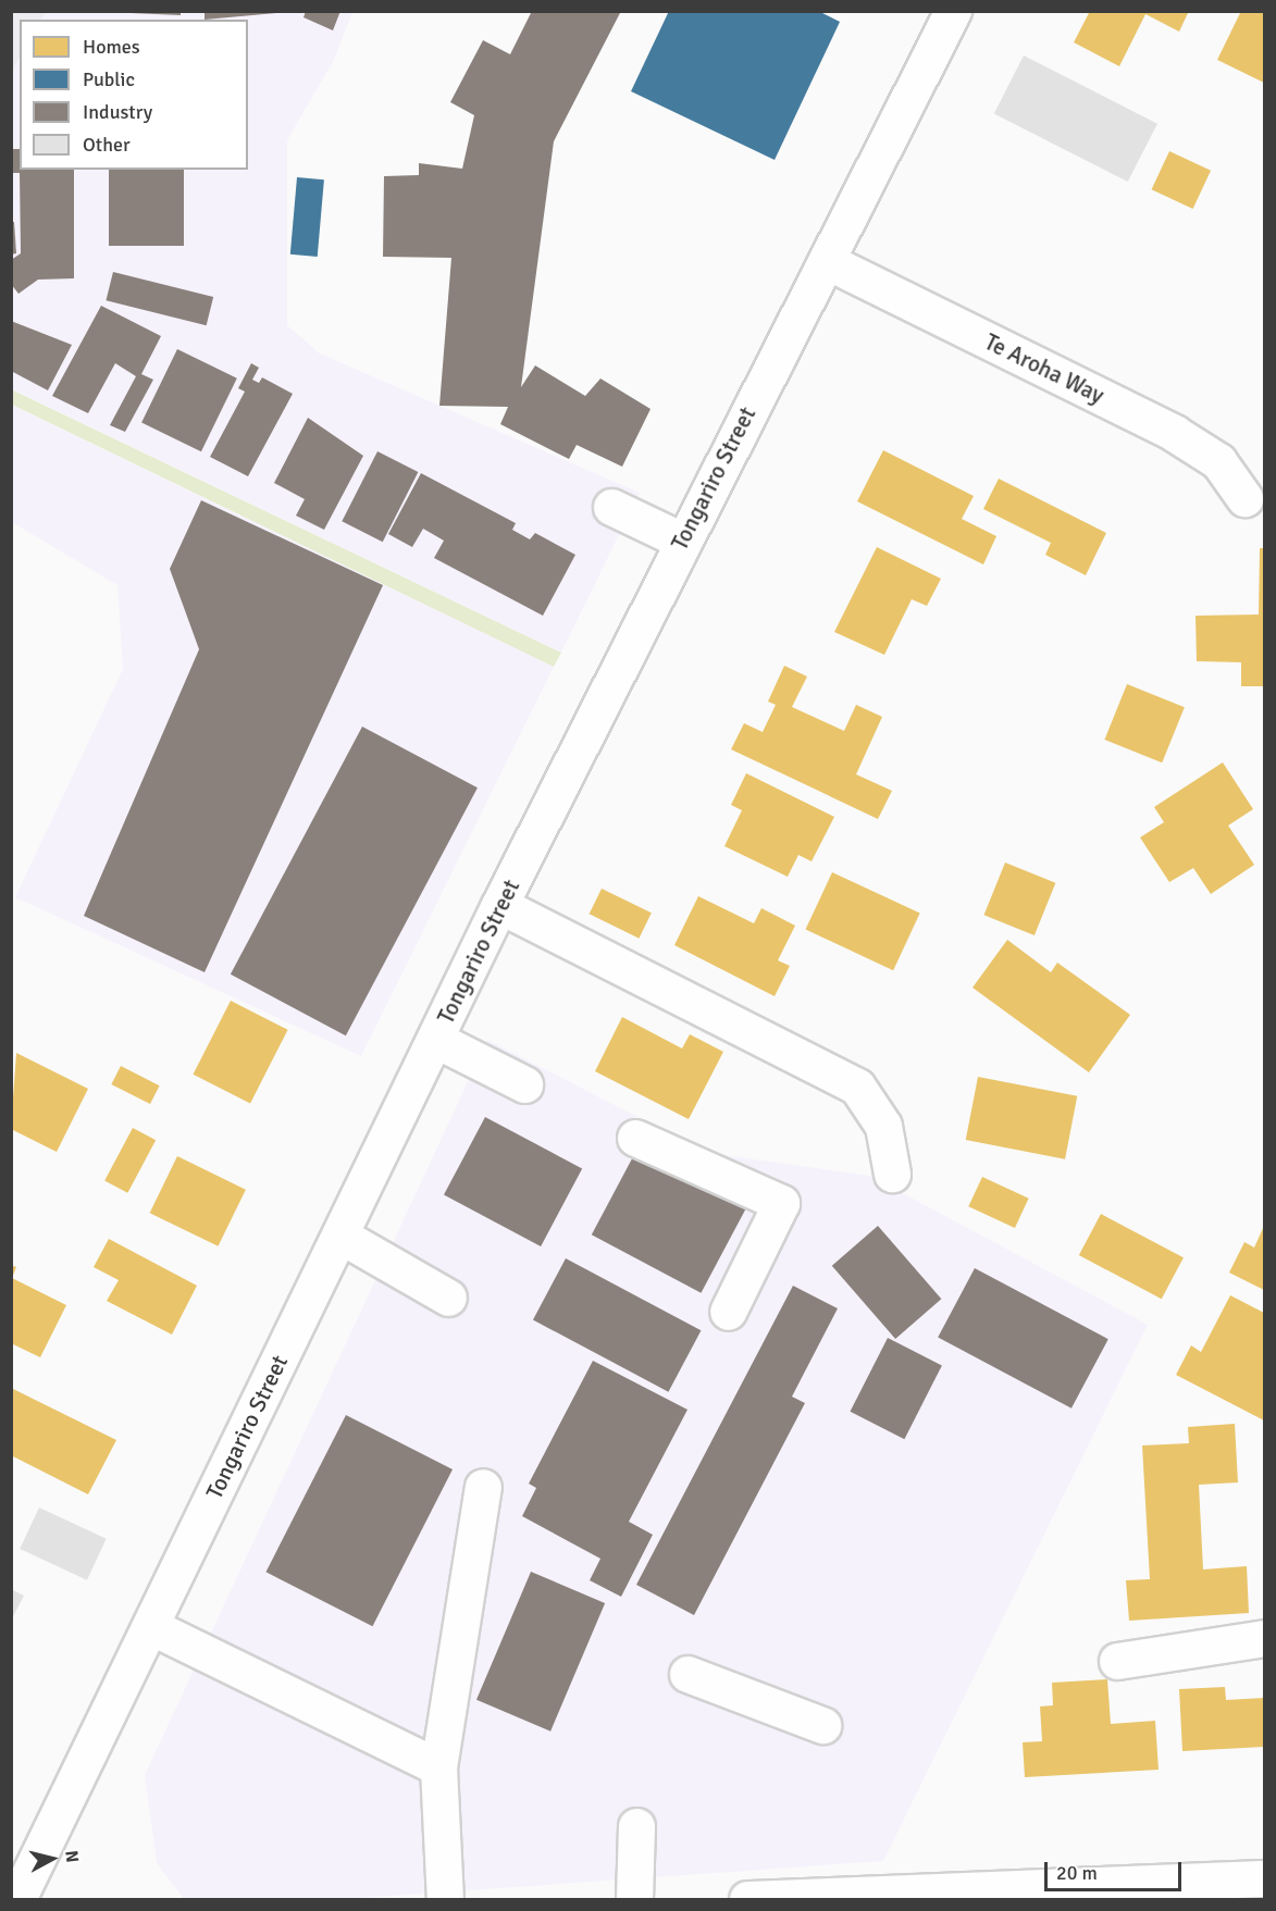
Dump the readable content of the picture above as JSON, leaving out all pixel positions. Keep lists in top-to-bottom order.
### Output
{
  "streets": {
    "street": ["Te Aroha Way", "Tongariro Street"]
  },
  "crossings": [
    ["Te Aroha Way", "Tongariro Street"]
  ],
  "legend": [
    "Homes",
    "Public",
    "Industry",
    "Other"
  ],
  "scale_bar": "20 m",
  "north": "right"
}
